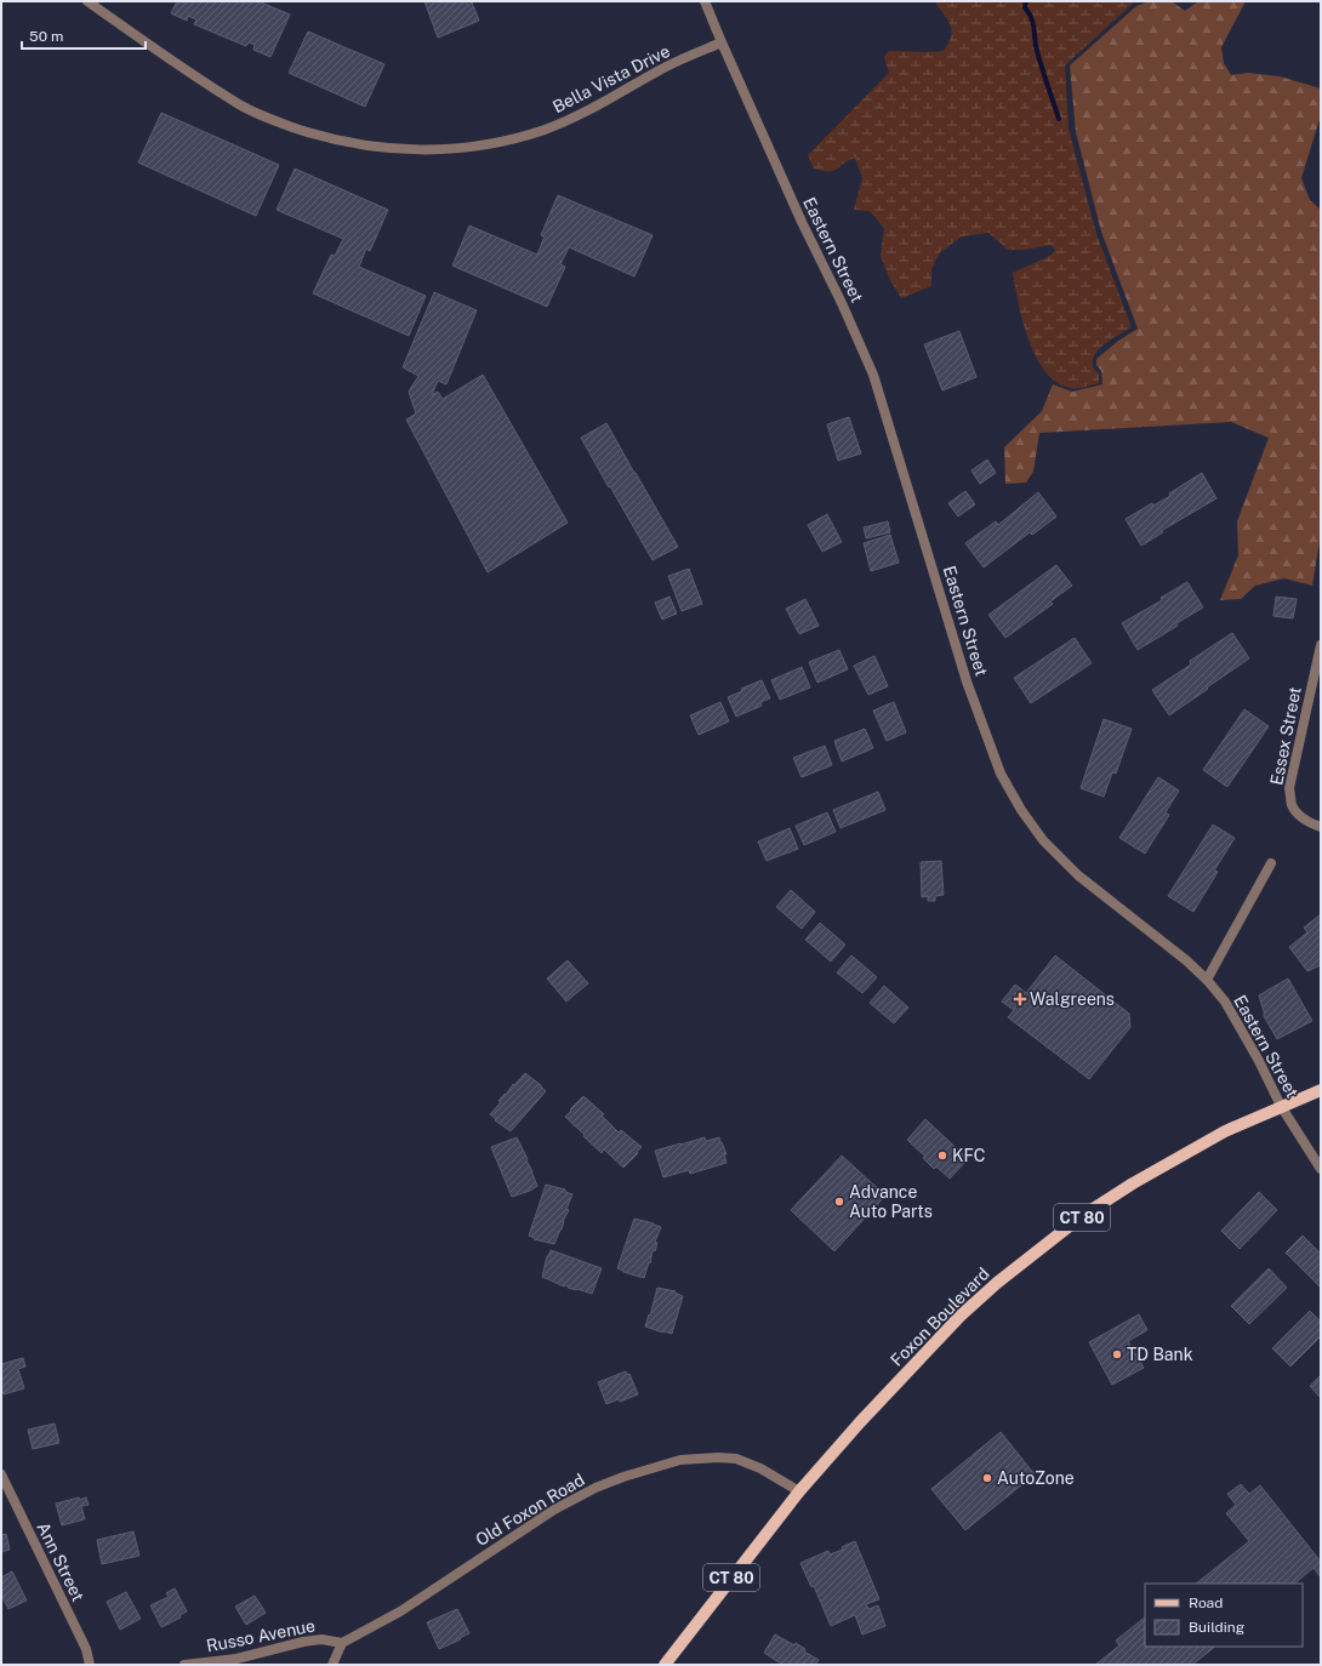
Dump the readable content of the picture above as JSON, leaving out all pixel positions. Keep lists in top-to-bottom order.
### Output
{
  "streets": {
    "main road": ["CT 80", "Foxon Boulevard"],
    "street": [
      "Bella Vista Drive",
      "Eastern Street",
      "Essex Street",
      "Old Foxon Road",
      "Ann Street",
      "Russo Avenue"
    ]
  },
  "crossings": [
    ["Bella Vista Drive", "Eastern Street"],
    ["Eastern Street", "Foxon Boulevard"],
    ["Foxon Boulevard", "Old Foxon Road"],
    ["Old Foxon Road", "Russo Avenue"]
  ],
  "places": {
    "health": ["Walgreens"],
    "other": [
      "KFC",
      "Advance Auto Parts",
      "TD Bank",
      "AutoZone"
    ]
  },
  "legend": ["Road", "Building"],
  "scale_bar": "50 m"
}
